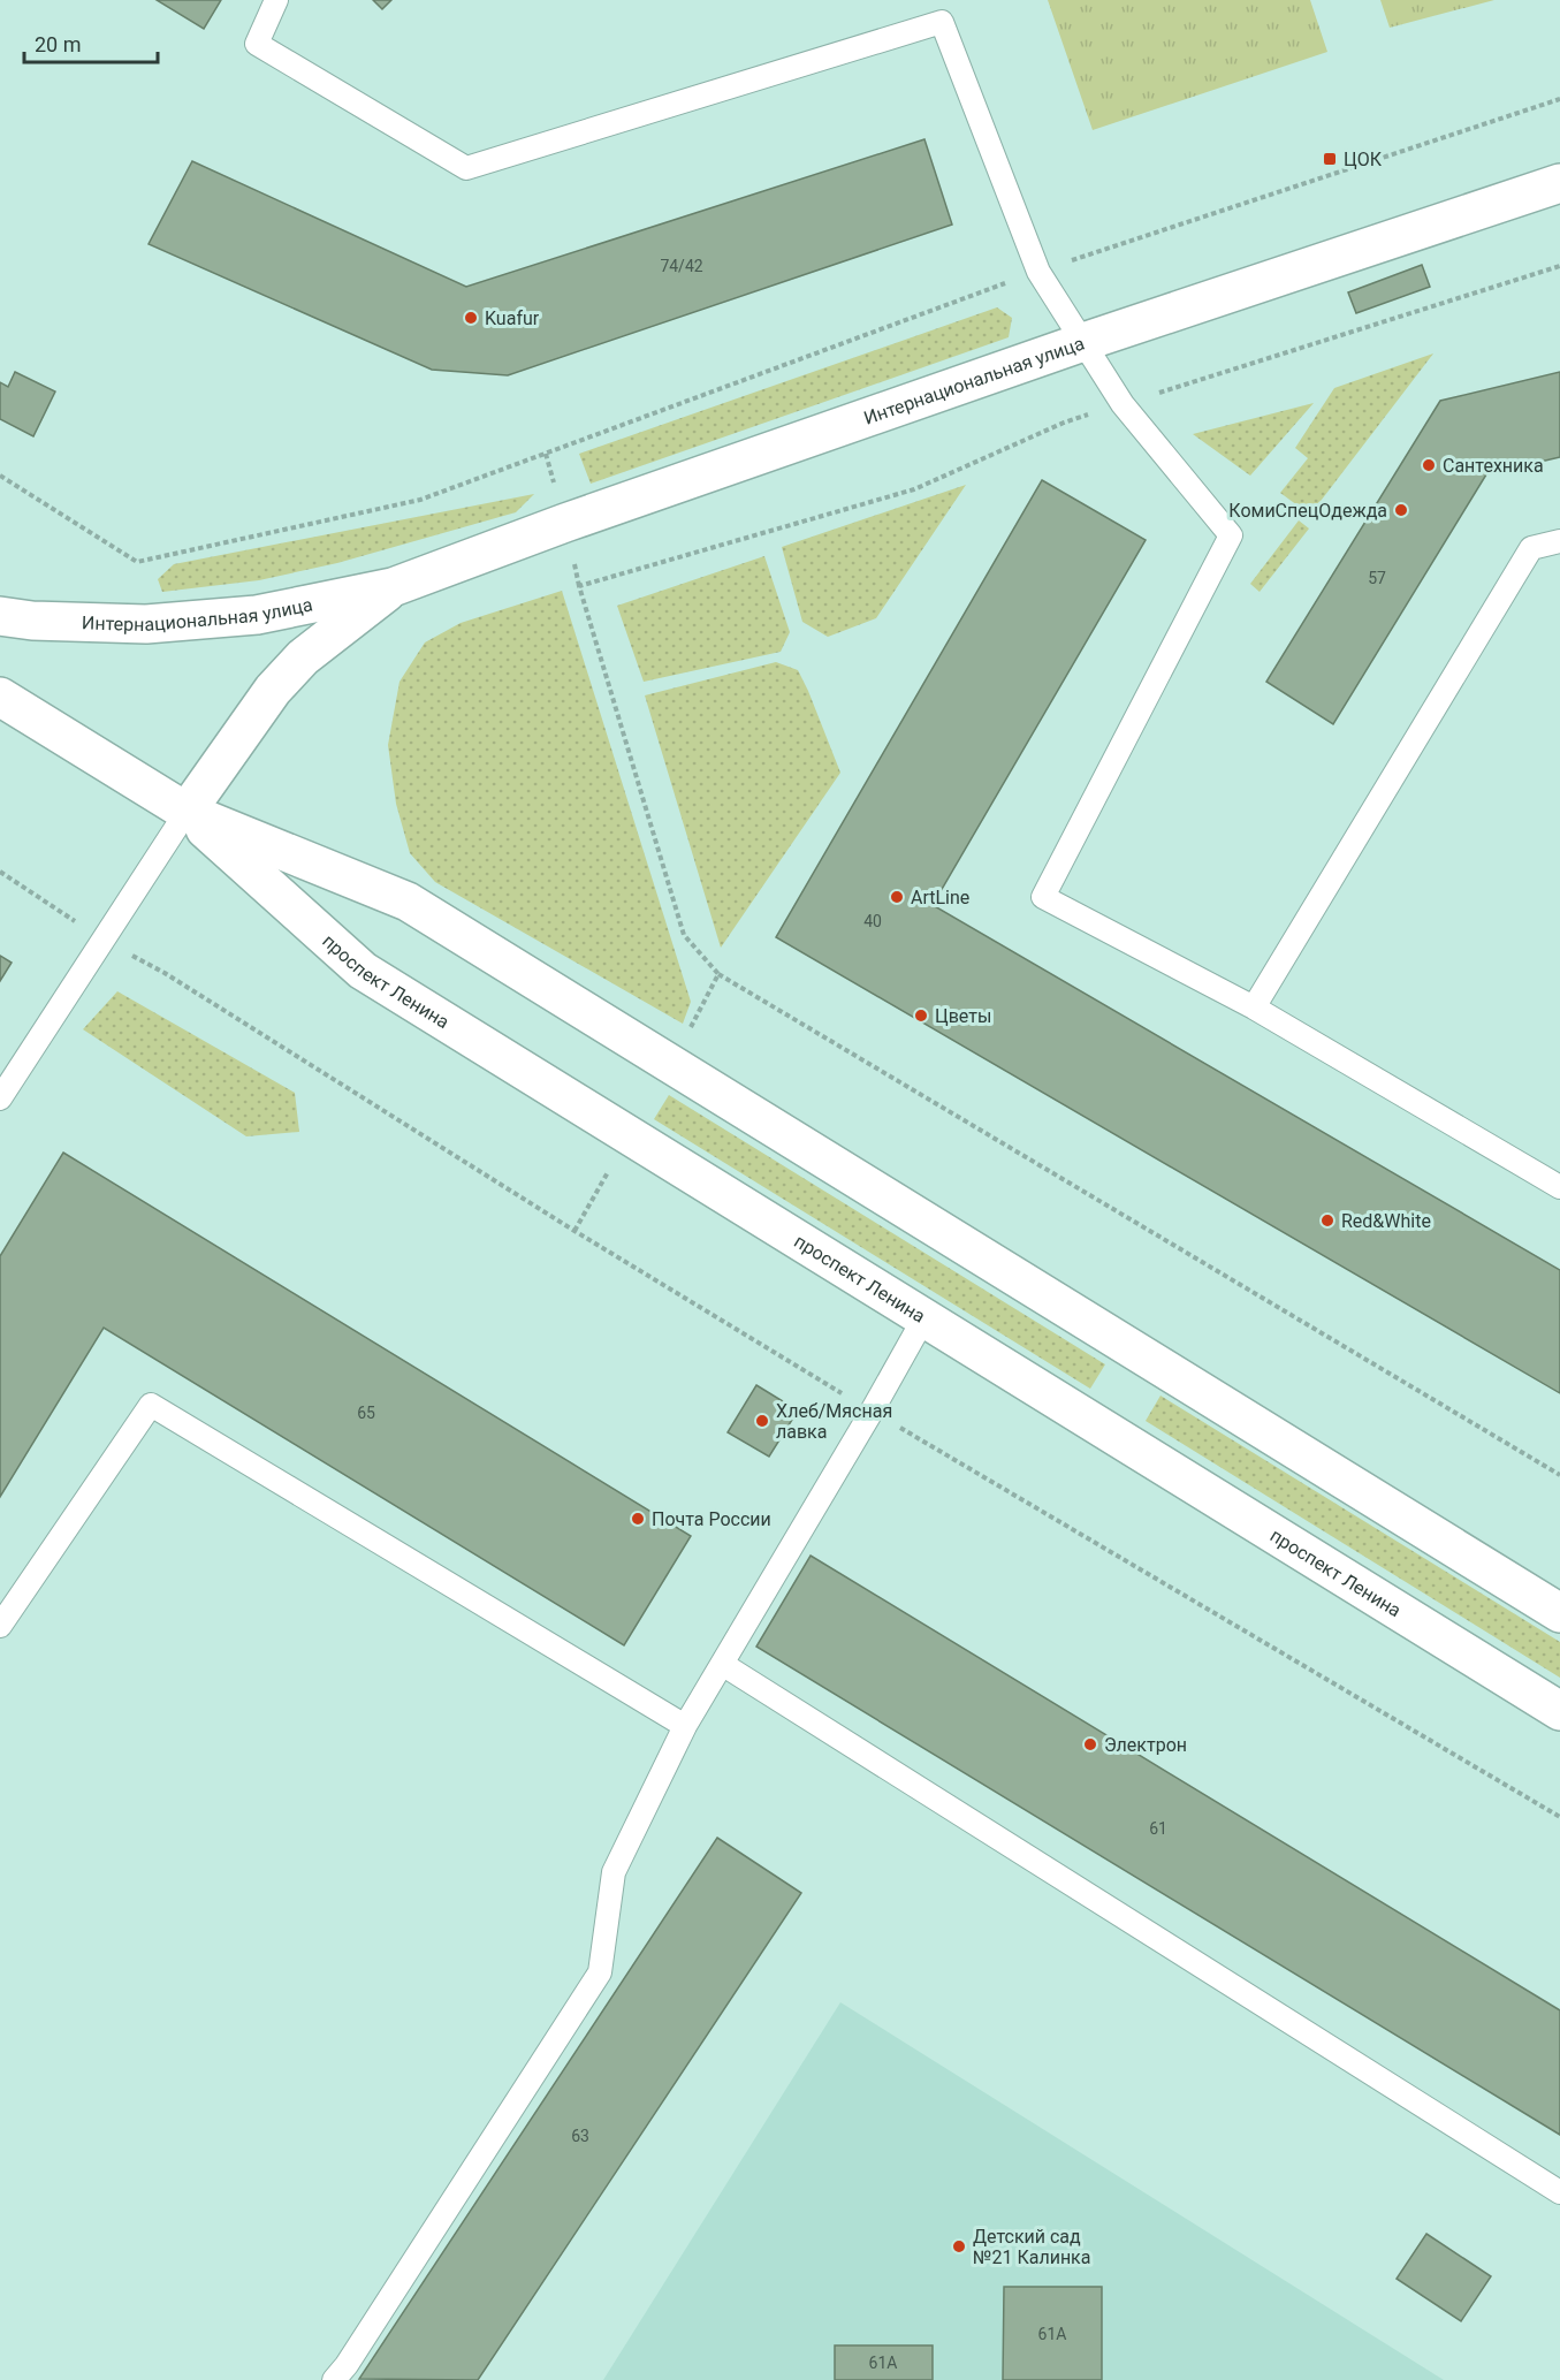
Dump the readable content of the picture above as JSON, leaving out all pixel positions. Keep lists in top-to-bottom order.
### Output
{
  "streets": {
    "main road": ["Интернациональная улица", "проспект Ленина"]
  },
  "crossings": [
    ["Интернациональная улица", "проспект Ленина"]
  ],
  "places": {
    "transit": ["ЦОК"],
    "other": [
      "Kuafur",
      "Сантехника",
      "КомиСпецОдежда",
      "ArtLine",
      "Цветы",
      "Red&White",
      "Хлеб/Мясная лавка",
      "Почта России",
      "Электрон",
      "Детский сад №21 Калинка"
    ]
  },
  "house_numbers": [
    "74/42",
    "57",
    "40",
    "65",
    "61",
    "63",
    "61А",
    "61А"
  ],
  "scale_bar": "20 m"
}
